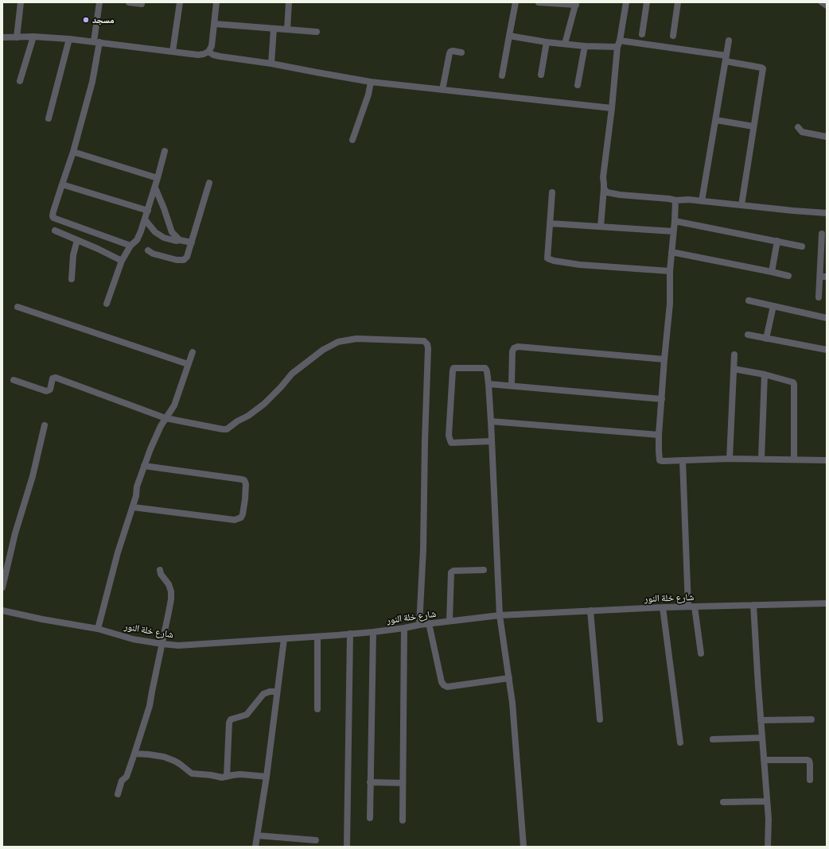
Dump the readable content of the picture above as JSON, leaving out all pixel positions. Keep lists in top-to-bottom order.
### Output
{
  "streets": {
    "street": ["شارع خلة النور"]
  },
  "places": ["مسجد"]
}
